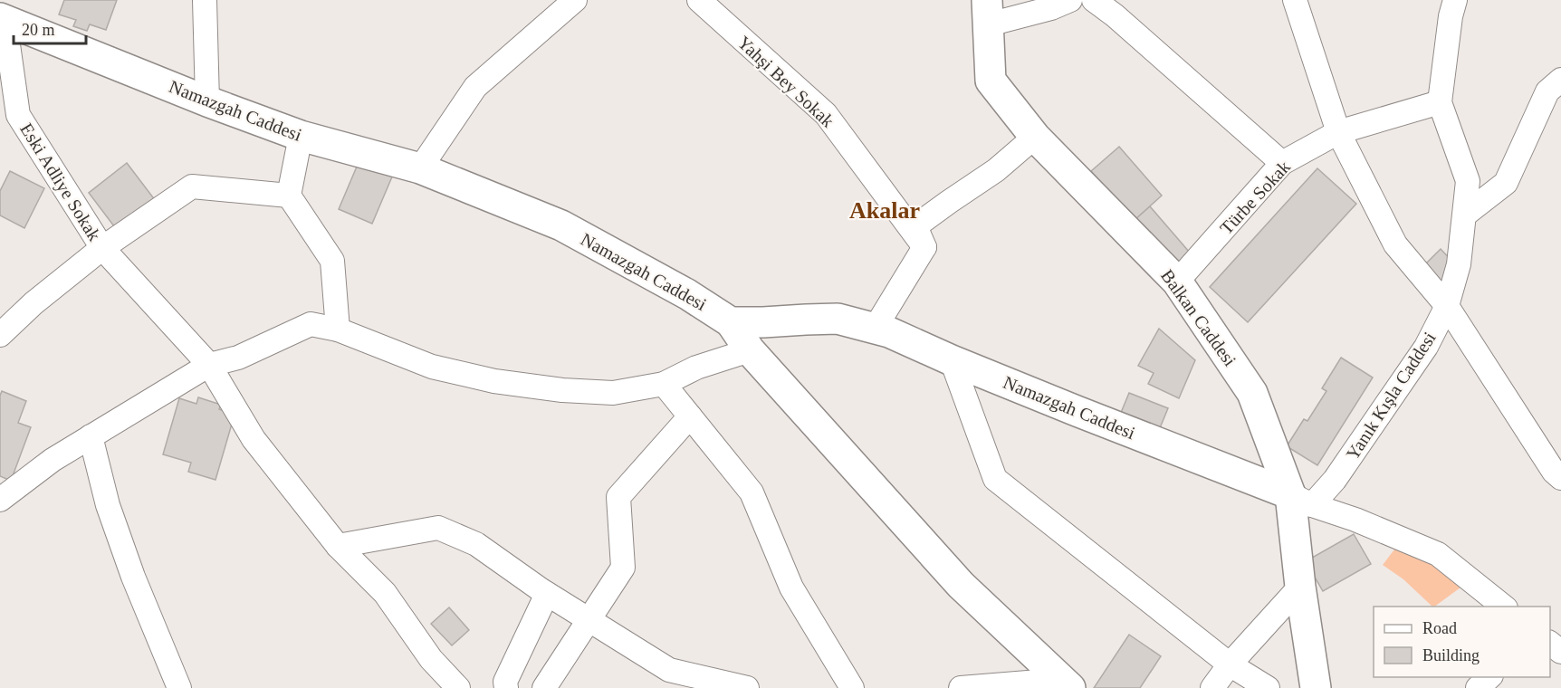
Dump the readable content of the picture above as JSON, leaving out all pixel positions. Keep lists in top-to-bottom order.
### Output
{
  "streets": {
    "street": [
      "Yahşi Bey Sokak",
      "Namazgah Caddesi",
      "Eski Adliye Sokak",
      "Türbe Sokak",
      "Balkan Caddesi",
      "Yanık Kışla Caddesi"
    ]
  },
  "crossings": [
    ["Namazgah Caddesi", "Eski Adliye Sokak"],
    ["Namazgah Caddesi", "Balkan Caddesi"],
    ["Namazgah Caddesi", "Yanık Kışla Caddesi"],
    ["Türbe Sokak", "Balkan Caddesi"],
    ["Türbe Sokak", "Yanık Kışla Caddesi"],
    ["Balkan Caddesi", "Yanık Kışla Caddesi"]
  ],
  "districts": ["Akalar"],
  "legend": ["Road", "Building"],
  "scale_bar": "20 m"
}
